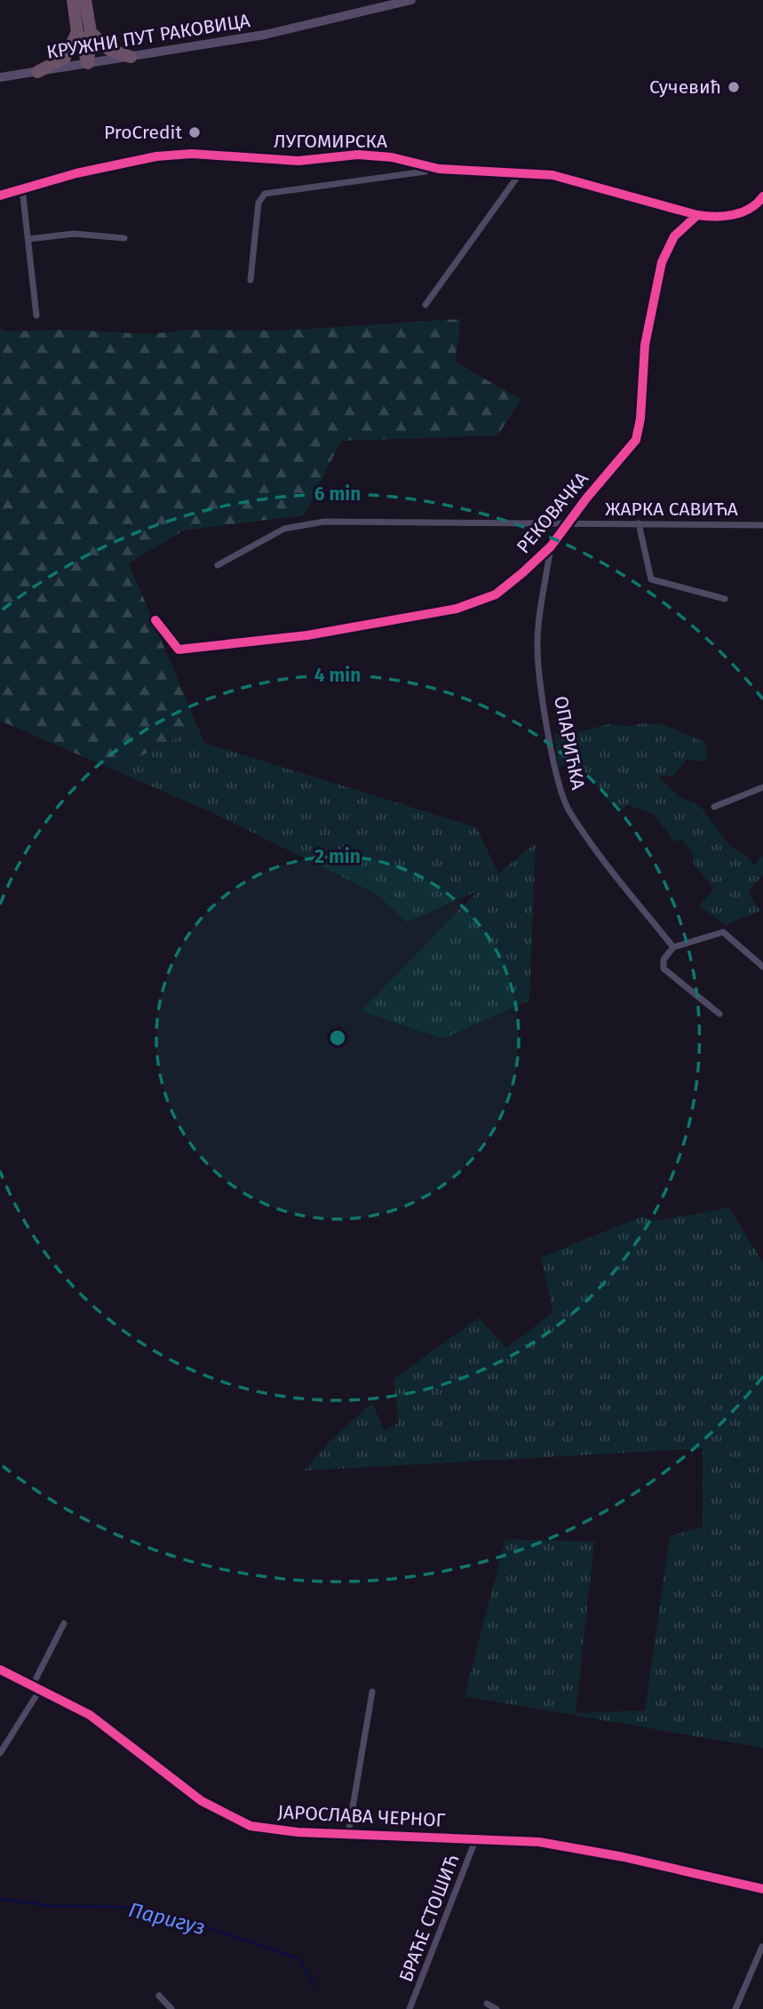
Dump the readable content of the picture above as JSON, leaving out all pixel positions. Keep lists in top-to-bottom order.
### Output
{
  "streets": {
    "main road": ["КРУЖНИ ПУТ РАКОВИЦА"],
    "street": [
      "ЛУГОМИРСКА",
      "ЖАРКА САВИЋА",
      "РЕКОВАЧКА",
      "ОПАРИЋКА",
      "ЈАРОСЛАВА ЧЕРНОГ",
      "БРАЋЕ СТОШИЋ"
    ]
  },
  "crossings": [
    ["ЛУГОМИРСКА", "РЕКОВАЧКА"],
    ["ЖАРКА САВИЋА", "РЕКОВАЧКА"],
    ["РЕКОВАЧКА", "ОПАРИЋКА"],
    ["ЈАРОСЛАВА ЧЕРНОГ", "БРАЋЕ СТОШИЋ"]
  ],
  "water": ["Паригуз"],
  "places": ["Сучевић", "ProCredit"],
  "rings": ["6 min", "4 min", "2 min"]
}
